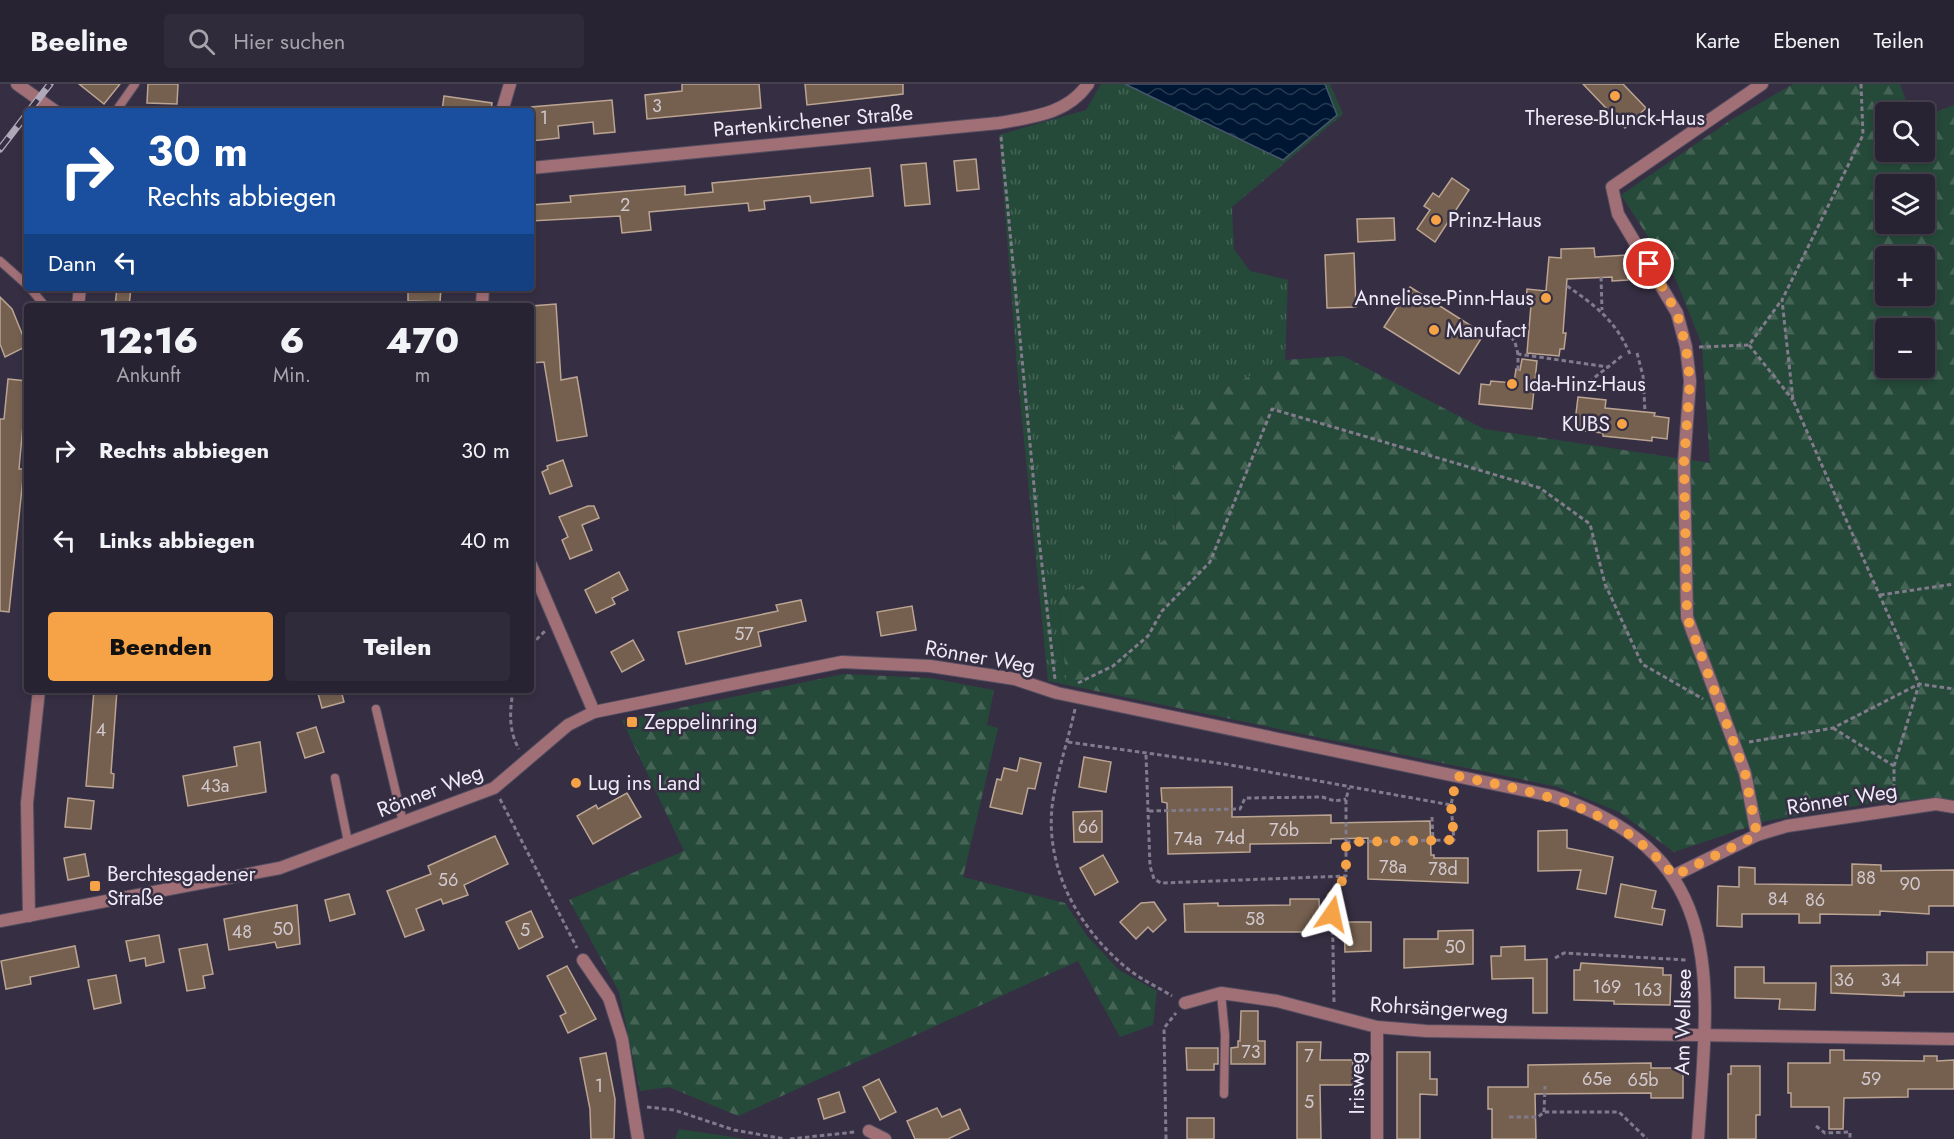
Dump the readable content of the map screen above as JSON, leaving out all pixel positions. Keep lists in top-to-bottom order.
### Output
{
  "streets": {
    "street": [
      "Partenkirchener Straße",
      "Rönner Weg",
      "Rohrsängerweg",
      "Am Wellsee",
      "Irisweg"
    ]
  },
  "crossings": [
    ["Rönner Weg", "Am Wellsee"],
    ["Rohrsängerweg", "Am Wellsee"],
    ["Rohrsängerweg", "Irisweg"]
  ],
  "places": {
    "other": [
      "Therese-Blunck-Haus",
      "Prinz-Haus",
      "Anneliese-Pinn-Haus",
      "Manufact",
      "Ida-Hinz-Haus",
      "KUBS",
      "Lug ins Land"
    ],
    "transit": ["Zeppelinring", "Berchtesgadener Straße"]
  },
  "house_numbers": [
    "3",
    "1",
    "2",
    "57",
    "4",
    "43a",
    "66",
    "76b",
    "74d",
    "74a",
    "78a",
    "78d",
    "88",
    "56",
    "90",
    "84",
    "86",
    "58",
    "50",
    "5",
    "48",
    "50",
    "36",
    "34",
    "169",
    "163",
    "73",
    "7",
    "65e",
    "59",
    "65b",
    "1",
    "5"
  ],
  "page": {
    "header": "Beeline",
    "search": "Hier suchen",
    "nav": ["Karte", "Ebenen", "Teilen"],
    "map_buttons": ["+", "−"],
    "turn": ["30 m", "Rechts abbiegen"],
    "then": "Dann",
    "eta": [
      "12:16",
      "Ankunft",
      "6",
      "Min.",
      "470",
      "m"
    ],
    "list": [
      {
        "name": "Rechts abbiegen",
        "value": "30 m"
      },
      {
        "name": "Links abbiegen",
        "value": "40 m"
      }
    ],
    "buttons": ["Beenden", "Teilen"]
  }
}
